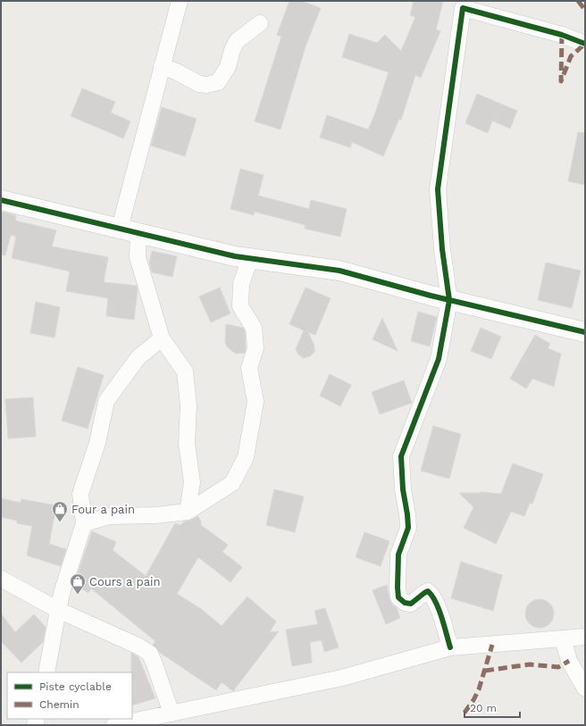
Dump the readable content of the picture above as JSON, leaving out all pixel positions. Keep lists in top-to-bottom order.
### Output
{
  "places": {
    "shop": ["Four a pain", "Cours a pain"]
  },
  "legend": ["Piste cyclable", "Chemin"],
  "scale_bar": "20 m"
}
